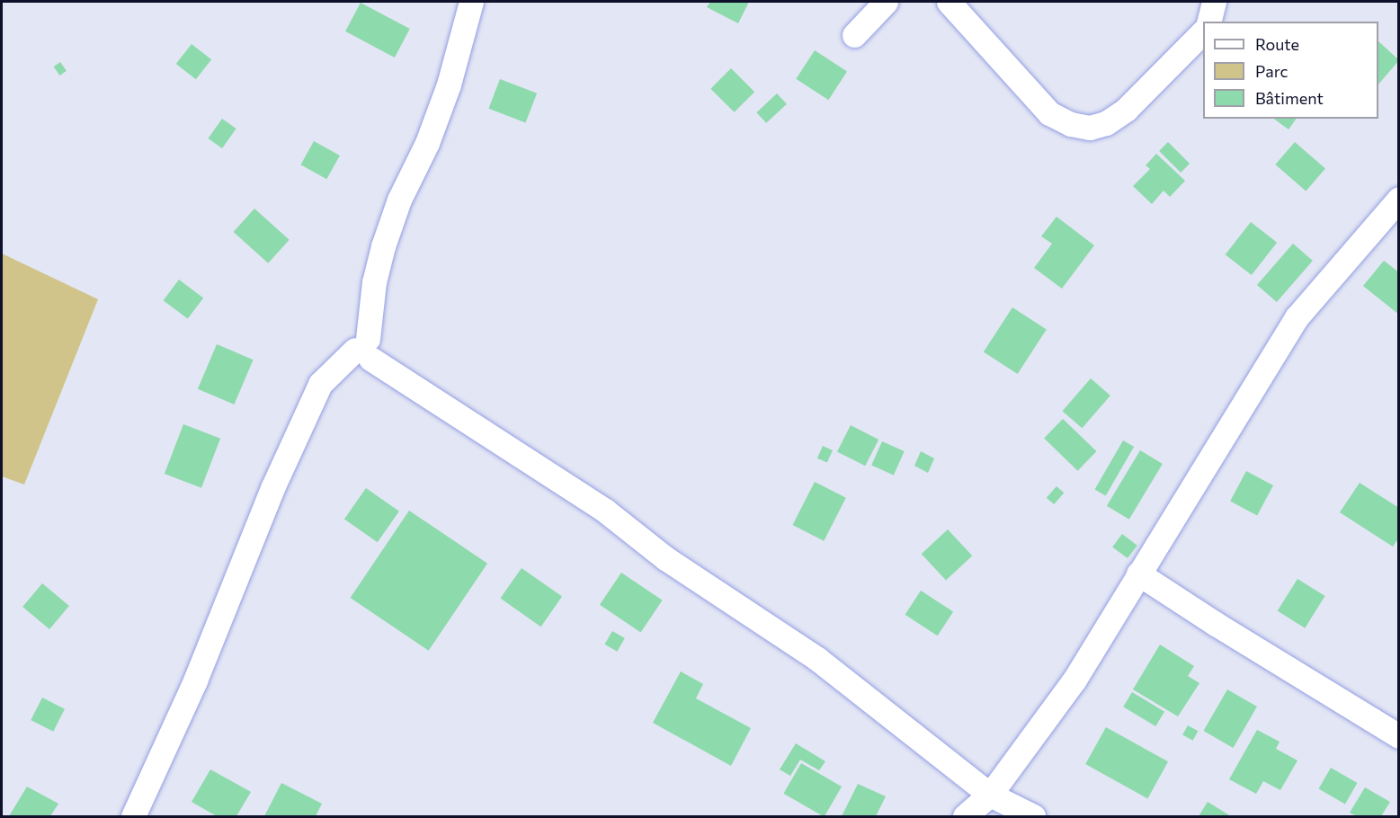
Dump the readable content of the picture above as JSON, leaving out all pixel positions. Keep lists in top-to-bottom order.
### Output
{
  "legend": ["Route", "Parc", "Bâtiment"]
}
